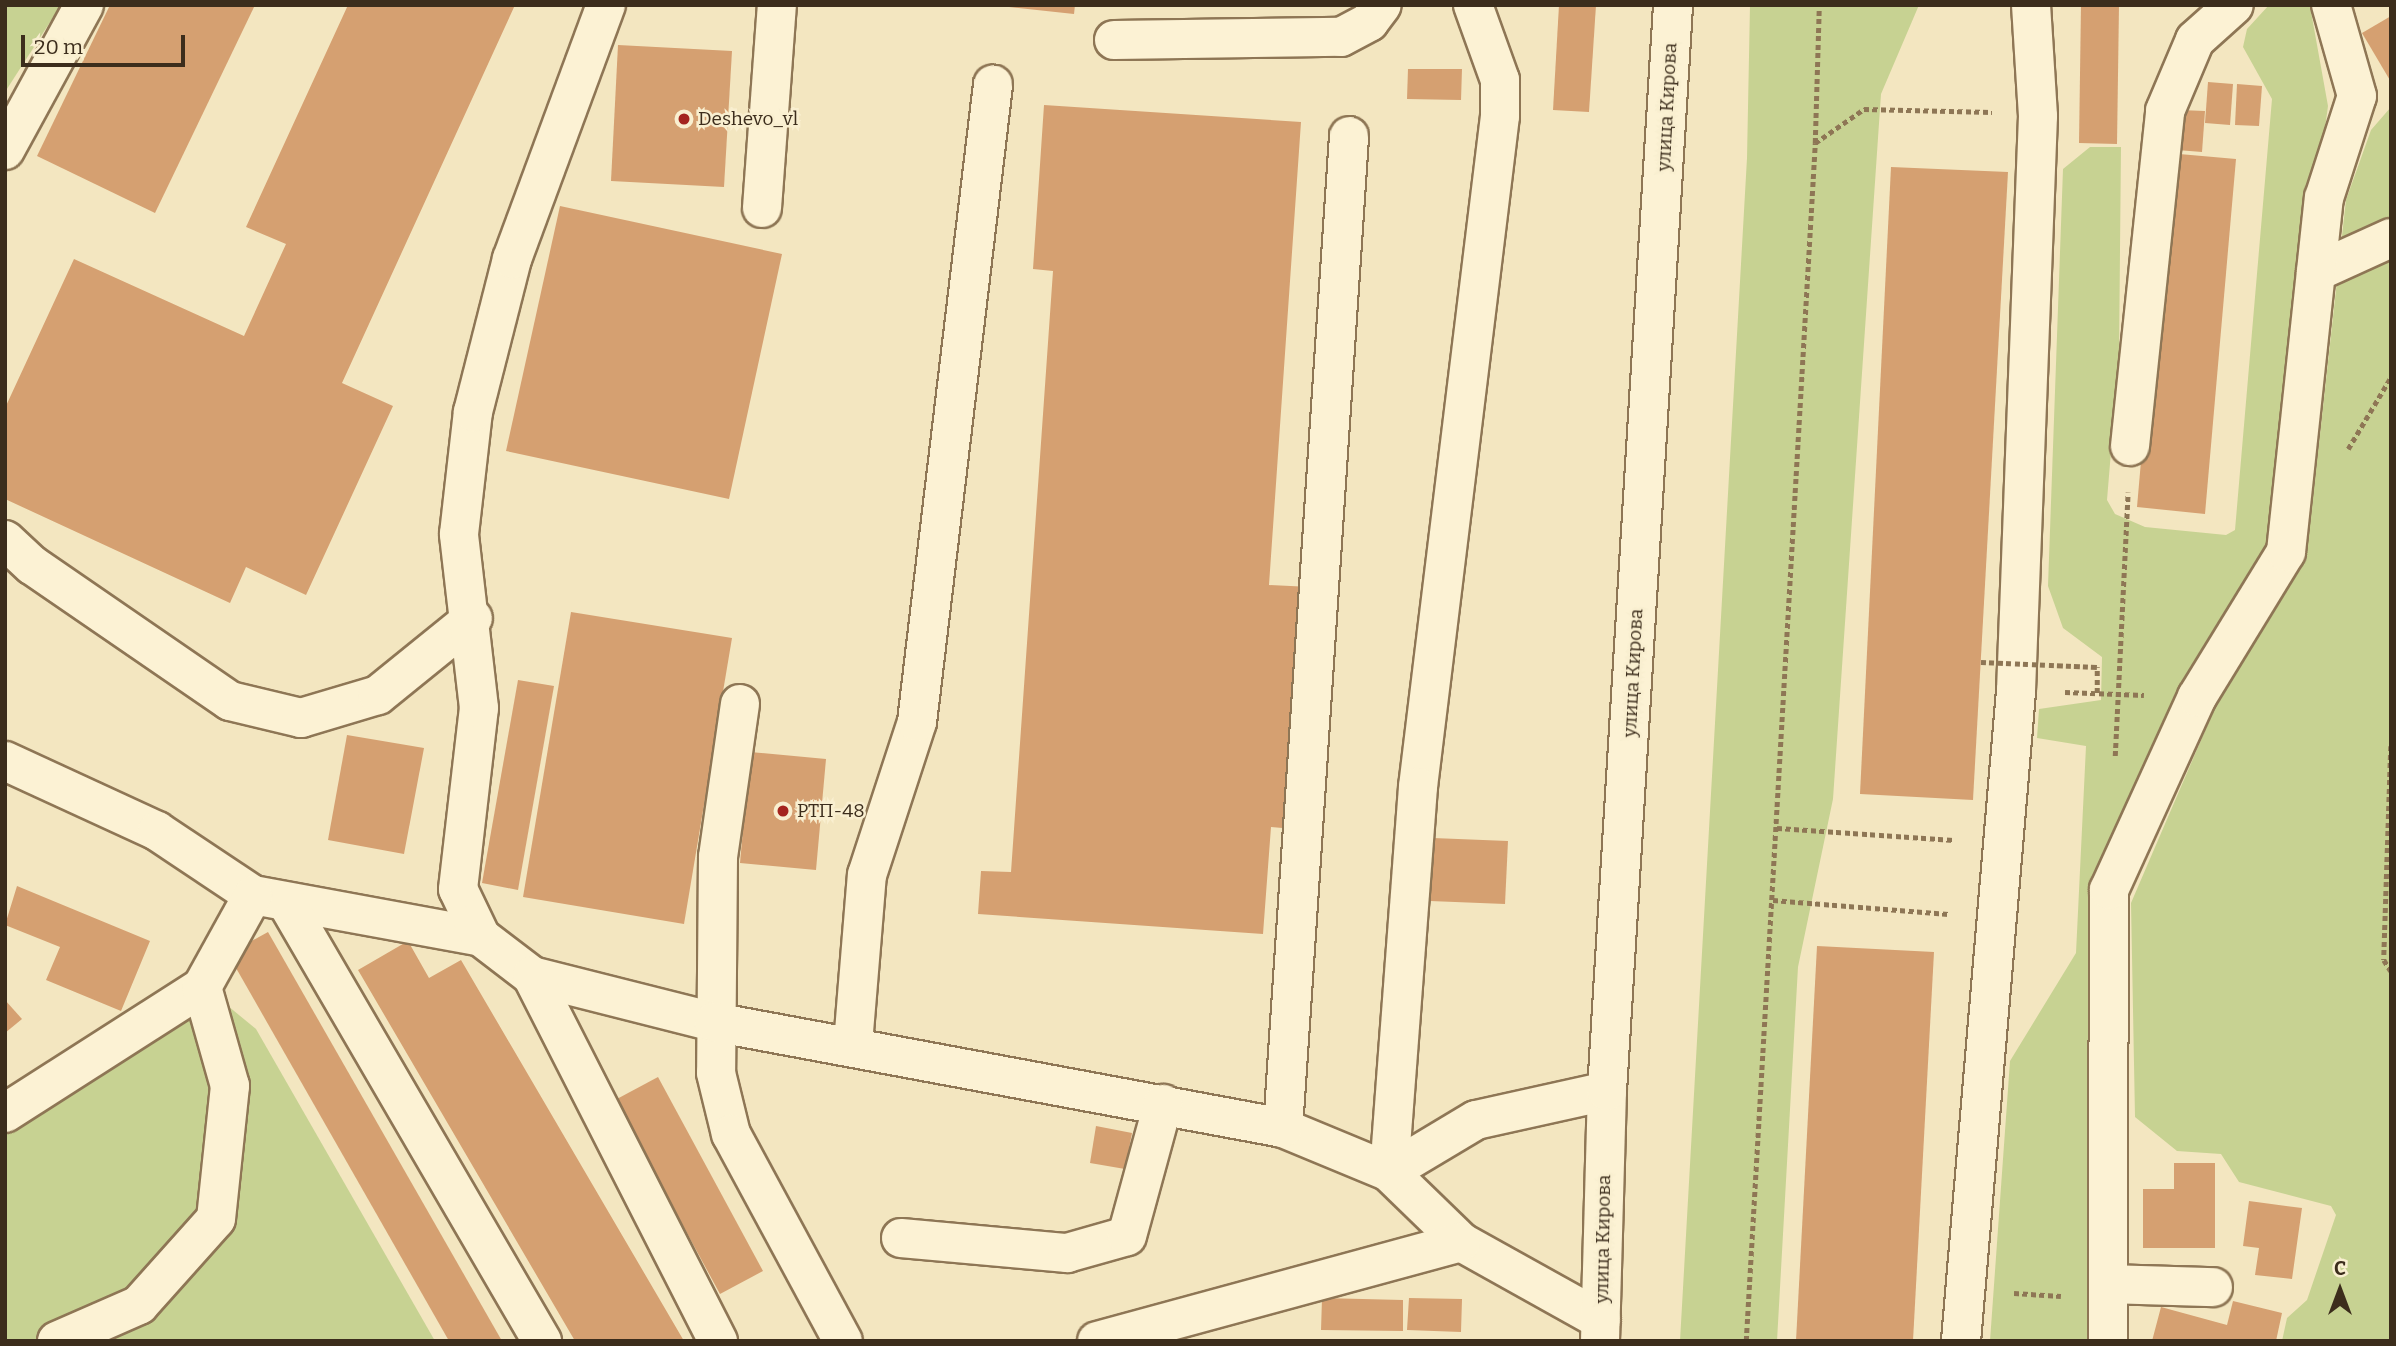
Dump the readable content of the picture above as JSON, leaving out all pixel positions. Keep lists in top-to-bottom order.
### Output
{
  "streets": {
    "street": ["улица Кирова"]
  },
  "places": ["Deshevo_vl", "РТП-48"],
  "scale_bar": "20 m",
  "north": "top"
}
